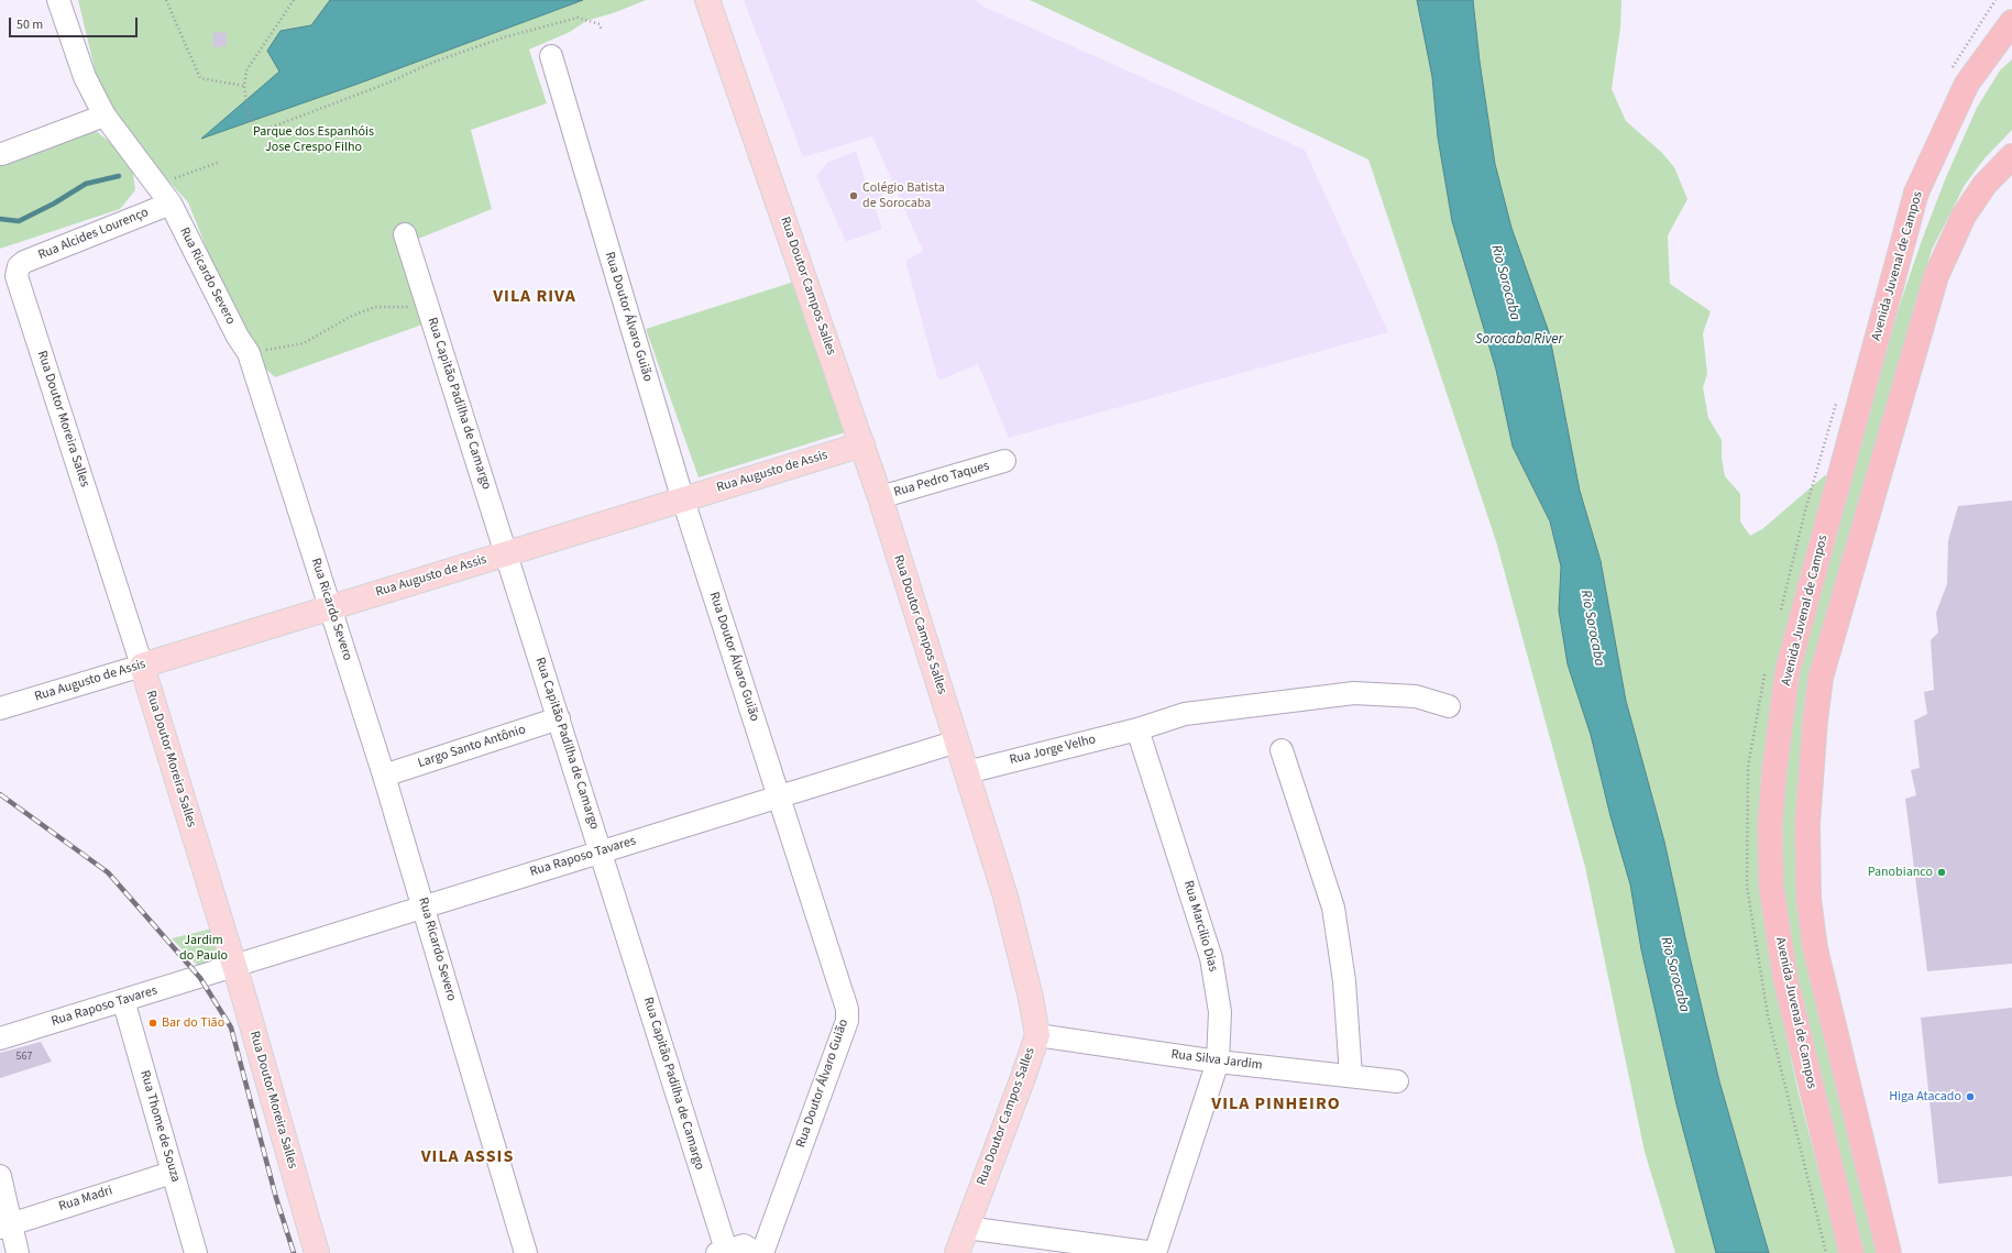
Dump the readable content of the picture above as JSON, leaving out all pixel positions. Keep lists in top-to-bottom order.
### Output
{
  "streets": {
    "highway": ["Avenida Juvenal de Campos"],
    "main road": ["Rua Doutor Campos Salles", "Rua Doutor Moreira Salles", "Rua Augusto de Assis"],
    "street": [
      "Rua Alcides Lourenço",
      "Rua Ricardo Severo",
      "Rua Doutor Álvaro Guião",
      "Rua Capitão Padilha de Camargo",
      "Rua Pedro Taques",
      "Largo Santo Antônio",
      "Rua Jorge Velho",
      "Rua Raposo Tavares",
      "Rua Marcilio Dias",
      "Rua Silva Jardim",
      "Rua Thome de Souza",
      "Rua Madri"
    ]
  },
  "crossings": [
    ["Rua Alcides Lourenço", "Rua Ricardo Severo"],
    ["Rua Alcides Lourenço", "Rua Doutor Moreira Salles"],
    ["Rua Ricardo Severo", "Rua Augusto de Assis"],
    ["Rua Ricardo Severo", "Largo Santo Antônio"],
    ["Rua Ricardo Severo", "Rua Raposo Tavares"],
    ["Rua Doutor Campos Salles", "Rua Augusto de Assis"],
    ["Rua Doutor Campos Salles", "Rua Pedro Taques"],
    ["Rua Doutor Campos Salles", "Rua Jorge Velho"],
    ["Rua Doutor Campos Salles", "Rua Raposo Tavares"],
    ["Rua Doutor Campos Salles", "Rua Silva Jardim"],
    ["Rua Doutor Álvaro Guião", "Rua Augusto de Assis"],
    ["Rua Doutor Álvaro Guião", "Rua Raposo Tavares"],
    ["Rua Capitão Padilha de Camargo", "Rua Augusto de Assis"],
    ["Rua Capitão Padilha de Camargo", "Largo Santo Antônio"],
    ["Rua Capitão Padilha de Camargo", "Rua Raposo Tavares"],
    ["Rua Doutor Moreira Salles", "Rua Augusto de Assis"],
    ["Rua Doutor Moreira Salles", "Rua Raposo Tavares"],
    ["Rua Jorge Velho", "Rua Marcilio Dias"],
    ["Rua Raposo Tavares", "Rua Thome de Souza"],
    ["Rua Marcilio Dias", "Rua Silva Jardim"],
    ["Rua Thome de Souza", "Rua Madri"]
  ],
  "districts": ["VILA RIVA", "VILA PINHEIRO", "VILA ASSIS"],
  "water": ["Rio Sorocaba", "Sorocaba River"],
  "parks": ["Parque dos Espanhóis Jose Crespo Filho", "Jardim do Paulo"],
  "places": [
    "Colégio Batista de Sorocaba",
    "Panobianco",
    "Bar do Tião",
    "Higa Atacado"
  ],
  "house_numbers": ["567"],
  "scale_bar": "50 m"
}
